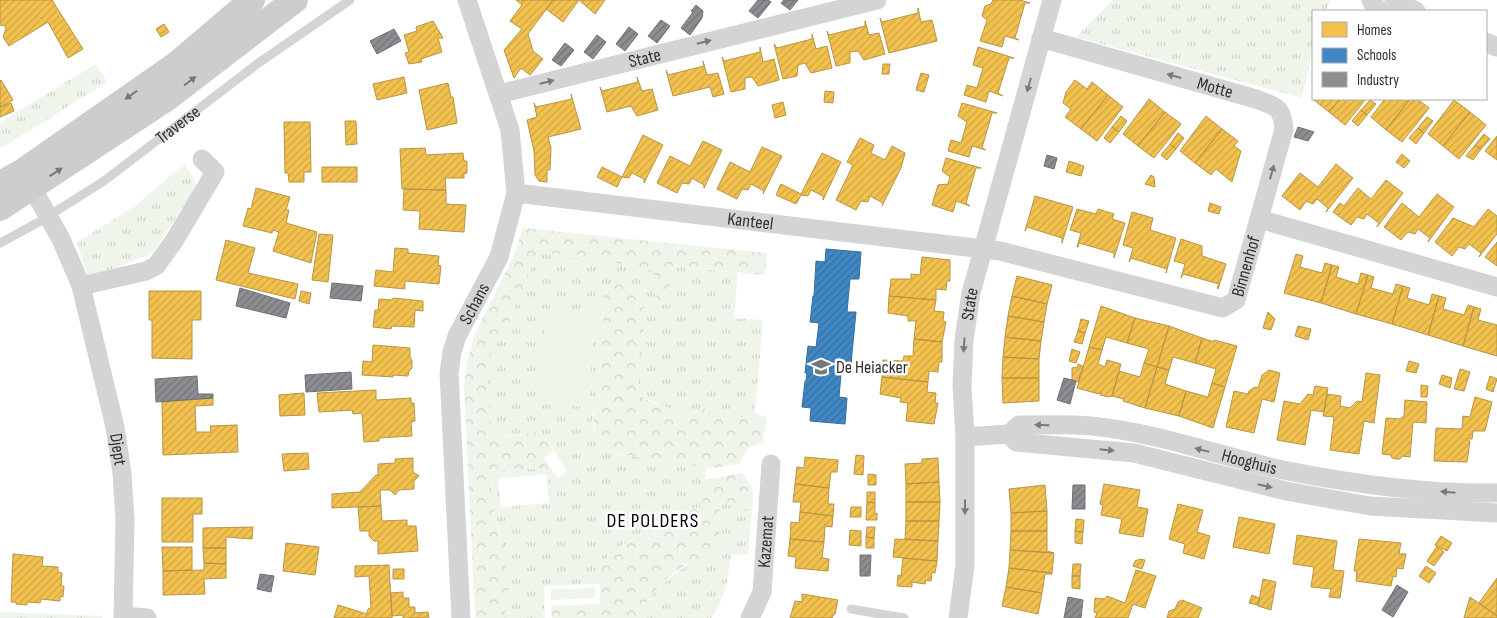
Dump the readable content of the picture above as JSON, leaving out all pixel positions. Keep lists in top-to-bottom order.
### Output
{
  "streets": {
    "street": [
      "State",
      "Motte",
      "Traverse",
      "Kanteel",
      "Binnenhof",
      "Schans",
      "Djept",
      "Hooghuis",
      "Kazemat"
    ]
  },
  "crossings": [
    ["State", "Motte"],
    ["State", "Kanteel"],
    ["State", "Binnenhof"],
    ["State", "Schans"],
    ["State", "Hooghuis"],
    ["Motte", "Binnenhof"],
    ["Traverse", "Djept"],
    ["Kanteel", "Binnenhof"],
    ["Kanteel", "Schans"]
  ],
  "districts": ["DE POLDERS"],
  "places": {
    "school or university": ["De Heiacker"]
  },
  "legend": ["Homes", "Schools", "Industry"]
}
